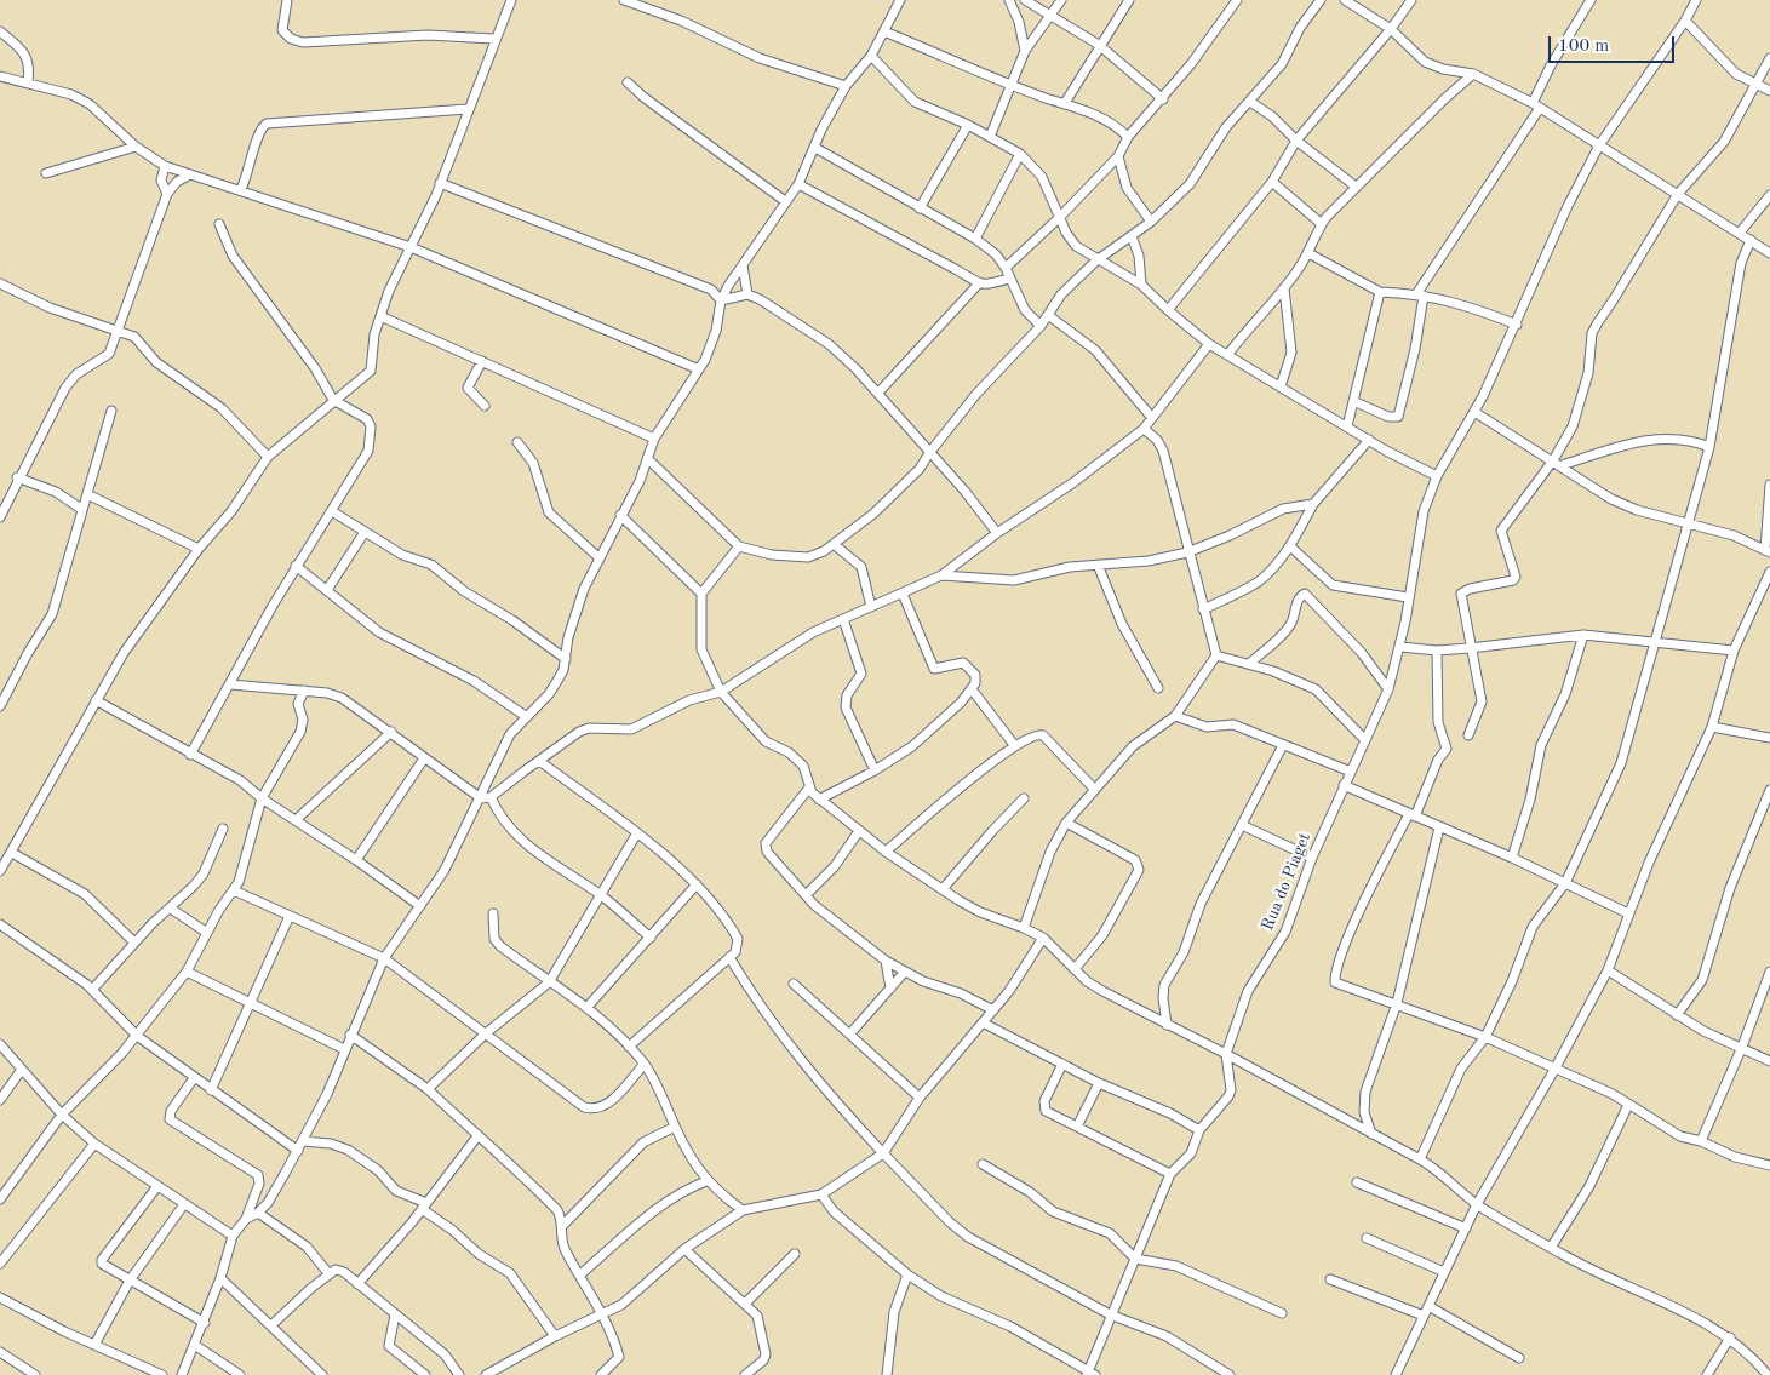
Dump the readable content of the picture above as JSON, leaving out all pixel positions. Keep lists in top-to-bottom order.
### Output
{
  "streets": {
    "street": ["Rua do Piaget"]
  },
  "scale_bar": "100 m"
}
